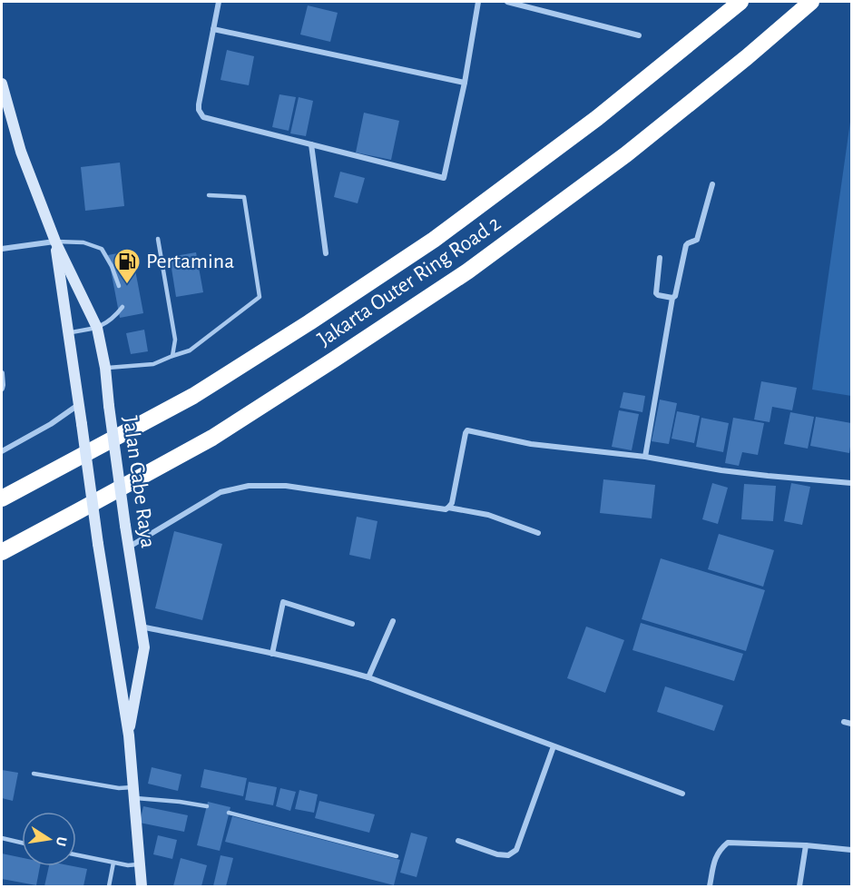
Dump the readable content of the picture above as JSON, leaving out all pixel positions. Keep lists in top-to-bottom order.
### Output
{
  "streets": {
    "highway": ["Jakarta Outer Ring Road 2"],
    "main road": ["Jalan Cabe Raya"]
  },
  "places": {
    "fuel station": ["Pertamina"]
  },
  "north": "right"
}
